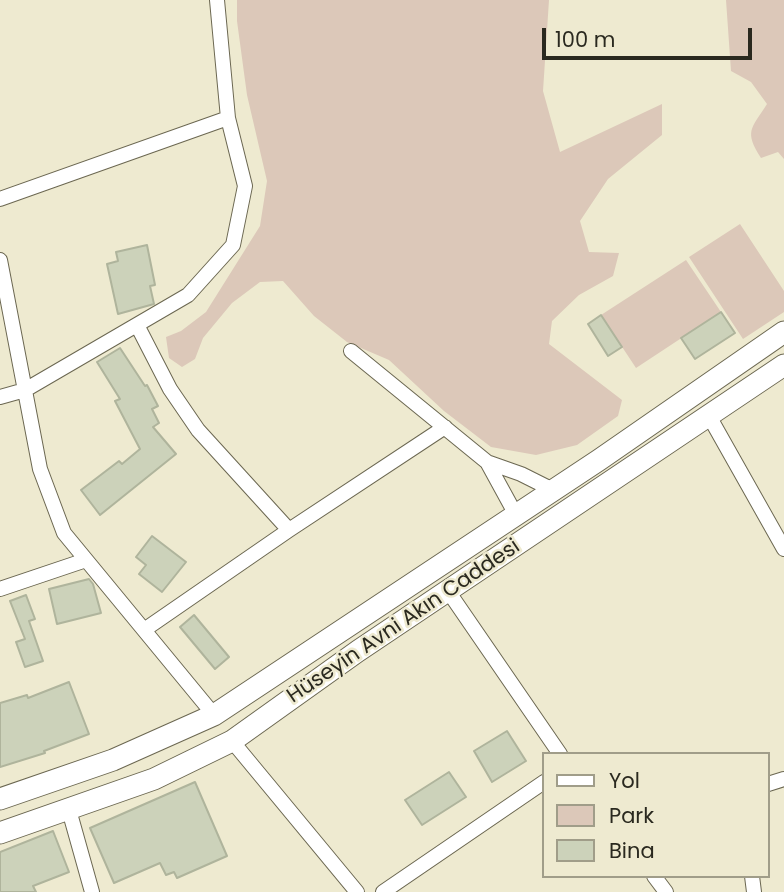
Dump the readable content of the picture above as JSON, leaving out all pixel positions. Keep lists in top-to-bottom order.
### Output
{
  "streets": {
    "main road": ["Hüseyin Avni Akın Caddesi"]
  },
  "legend": ["Yol", "Park", "Bina"],
  "scale_bar": "100 m"
}
